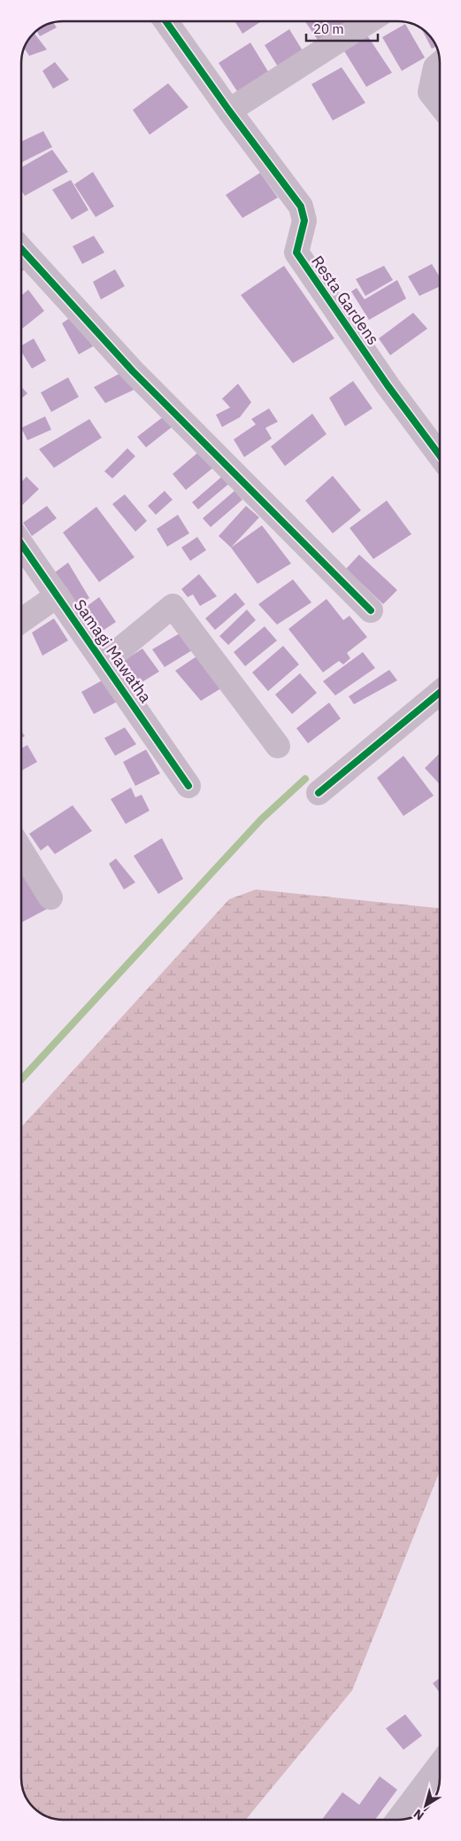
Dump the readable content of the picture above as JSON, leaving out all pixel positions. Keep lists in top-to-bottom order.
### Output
{
  "streets": {
    "street": ["Resta Gardens", "Samagi Mawatha"]
  },
  "scale_bar": "20 m",
  "north": "bottom left"
}
